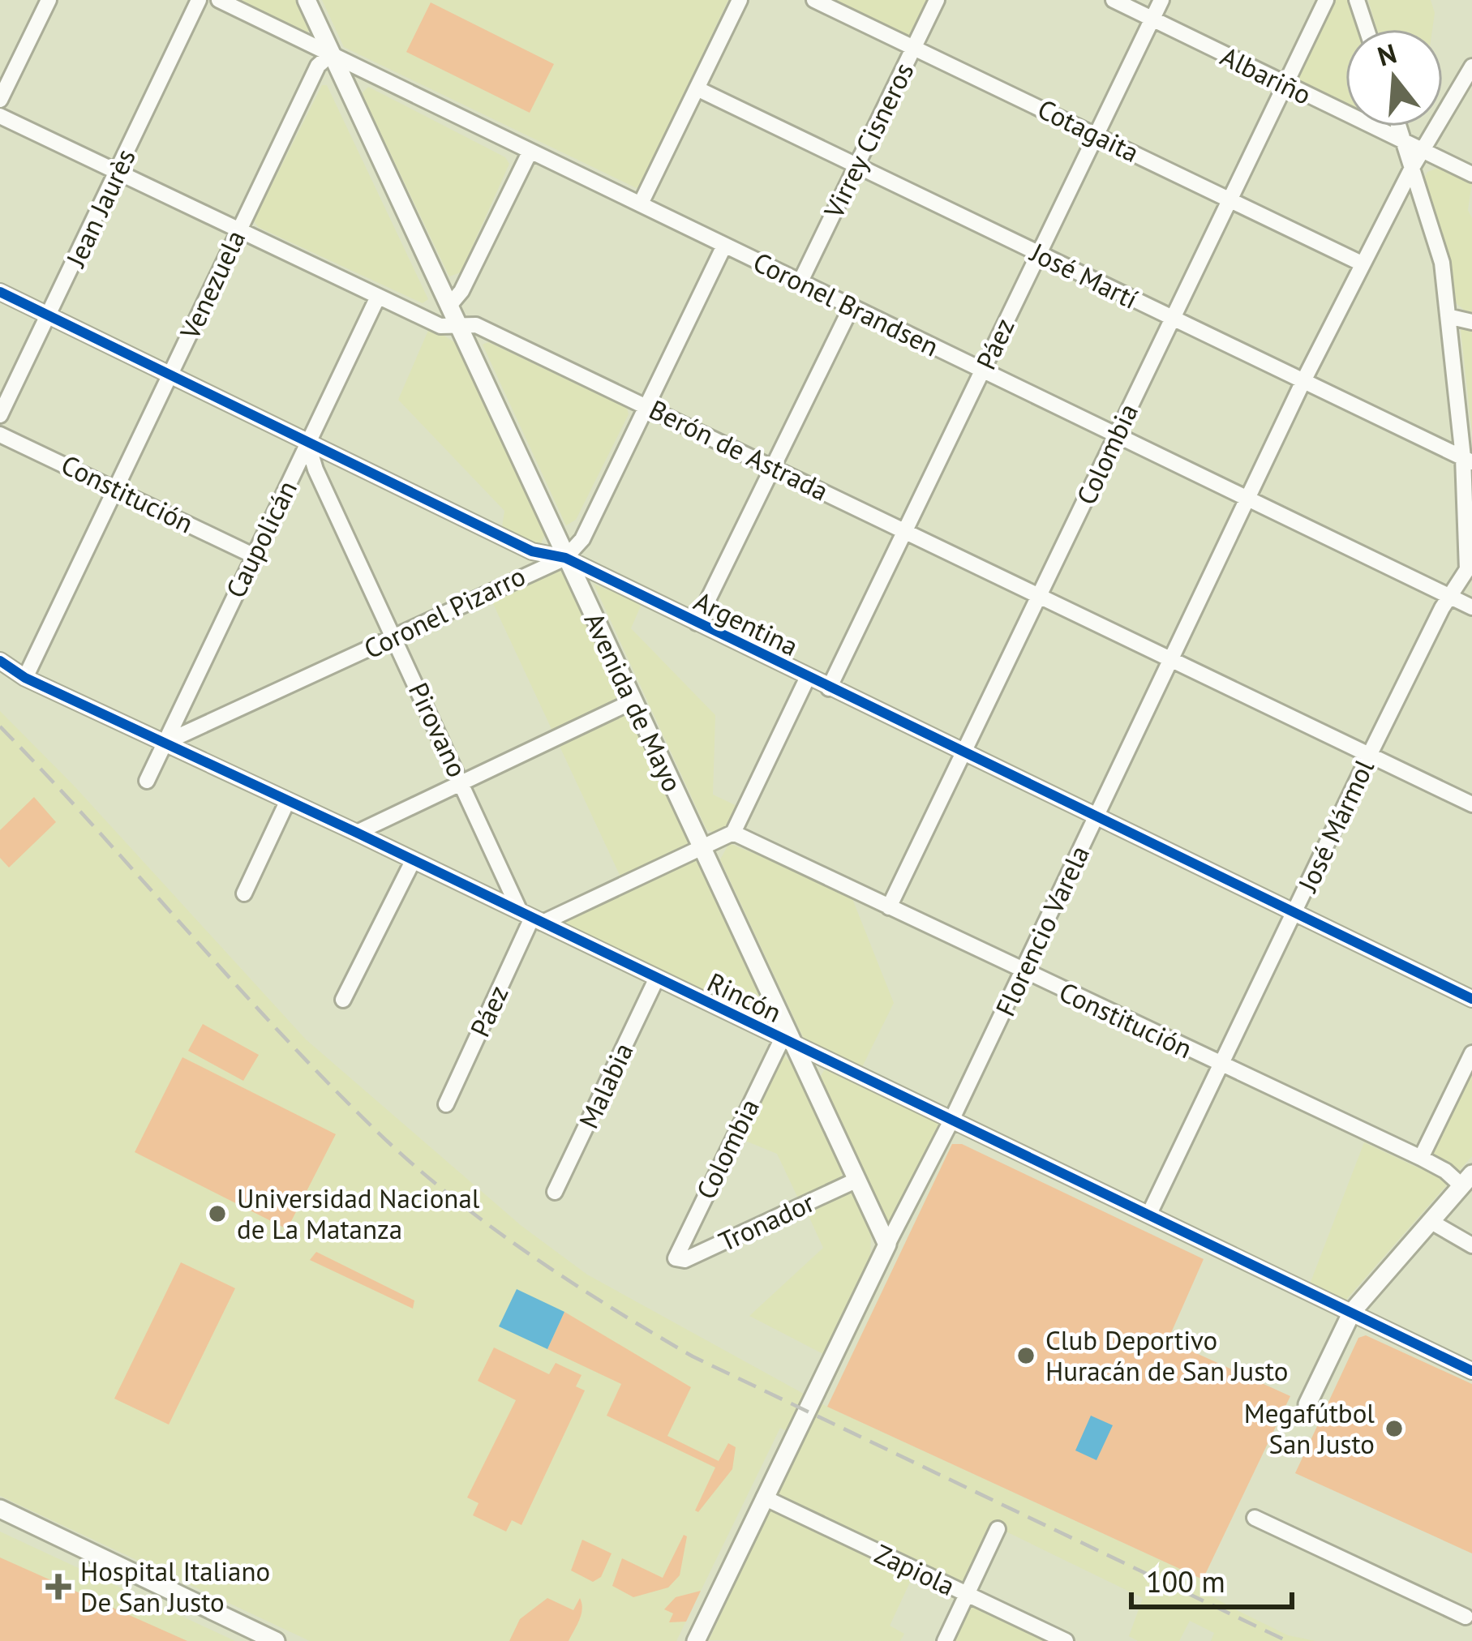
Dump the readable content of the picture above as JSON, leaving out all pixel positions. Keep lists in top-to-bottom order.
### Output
{
  "streets": {
    "main road": ["Avenida de Mayo", "Florencio Varela"],
    "street": [
      "Albariño",
      "Cotagaita",
      "Virrey Cisneros",
      "Jean Jaurès",
      "José Martí",
      "Venezuela",
      "Coronel Brandsen",
      "Páez",
      "Berón de Astrada",
      "Colombia",
      "Constitución",
      "Caupolicán",
      "Coronel Pizarro",
      "Argentina",
      "Pirovano",
      "José Mármol",
      "Rincón",
      "Malabia",
      "Tronador",
      "Zapiola"
    ]
  },
  "crossings": [
    ["Albariño", "Páez"],
    ["Albariño", "Colombia"],
    ["Albariño", "Florencio Varela"],
    ["Cotagaita", "Virrey Cisneros"],
    ["Cotagaita", "Páez"],
    ["Cotagaita", "Colombia"],
    ["Cotagaita", "Florencio Varela"],
    ["Virrey Cisneros", "José Martí"],
    ["Virrey Cisneros", "Coronel Brandsen"],
    ["Jean Jaurès", "Berón de Astrada"],
    ["Jean Jaurès", "Argentina"],
    ["José Martí", "Páez"],
    ["José Martí", "Colombia"],
    ["José Martí", "Florencio Varela"],
    ["Venezuela", "Coronel Brandsen"],
    ["Venezuela", "Berón de Astrada"],
    ["Venezuela", "Constitución"],
    ["Venezuela", "Argentina"],
    ["Venezuela", "Avenida de Mayo"],
    ["Venezuela", "Rincón"],
    ["Coronel Brandsen", "Páez"],
    ["Coronel Brandsen", "Colombia"],
    ["Coronel Brandsen", "Avenida de Mayo"],
    ["Coronel Brandsen", "José Mármol"],
    ["Coronel Brandsen", "Florencio Varela"],
    ["Páez", "Berón de Astrada"],
    ["Páez", "Argentina"],
    ["Páez", "Pirovano"],
    ["Páez", "Rincón"],
    ["Berón de Astrada", "Colombia"],
    ["Berón de Astrada", "Caupolicán"],
    ["Berón de Astrada", "Avenida de Mayo"],
    ["Berón de Astrada", "José Mármol"],
    ["Berón de Astrada", "Florencio Varela"],
    ["Colombia", "Constitución"],
    ["Colombia", "Argentina"],
    ["Colombia", "Avenida de Mayo"],
    ["Colombia", "Rincón"],
    ["Colombia", "Tronador"],
    ["Constitución", "Caupolicán"],
    ["Constitución", "José Mármol"],
    ["Constitución", "Florencio Varela"],
    ["Caupolicán", "Coronel Pizarro"],
    ["Caupolicán", "Argentina"],
    ["Caupolicán", "Pirovano"],
    ["Caupolicán", "Rincón"],
    ["Coronel Pizarro", "Argentina"],
    ["Coronel Pizarro", "Avenida de Mayo"],
    ["Coronel Pizarro", "Pirovano"],
    ["Coronel Pizarro", "Rincón"],
    ["Argentina", "Avenida de Mayo"],
    ["Argentina", "Pirovano"],
    ["Argentina", "José Mármol"],
    ["Argentina", "Florencio Varela"],
    ["Avenida de Mayo", "Florencio Varela"],
    ["Avenida de Mayo", "Rincón"],
    ["Avenida de Mayo", "Tronador"],
    ["Pirovano", "Rincón"],
    ["José Mármol", "Rincón"],
    ["Florencio Varela", "Rincón"],
    ["Florencio Varela", "Zapiola"],
    ["Rincón", "Malabia"]
  ],
  "places": {
    "other": ["Universidad Nacional de La Matanza", "Club Deportivo Huracán de San Justo", "Megafútbol San Justo"],
    "health": ["Hospital Italiano De San Justo"]
  },
  "scale_bar": "100 m",
  "north": "top"
}
